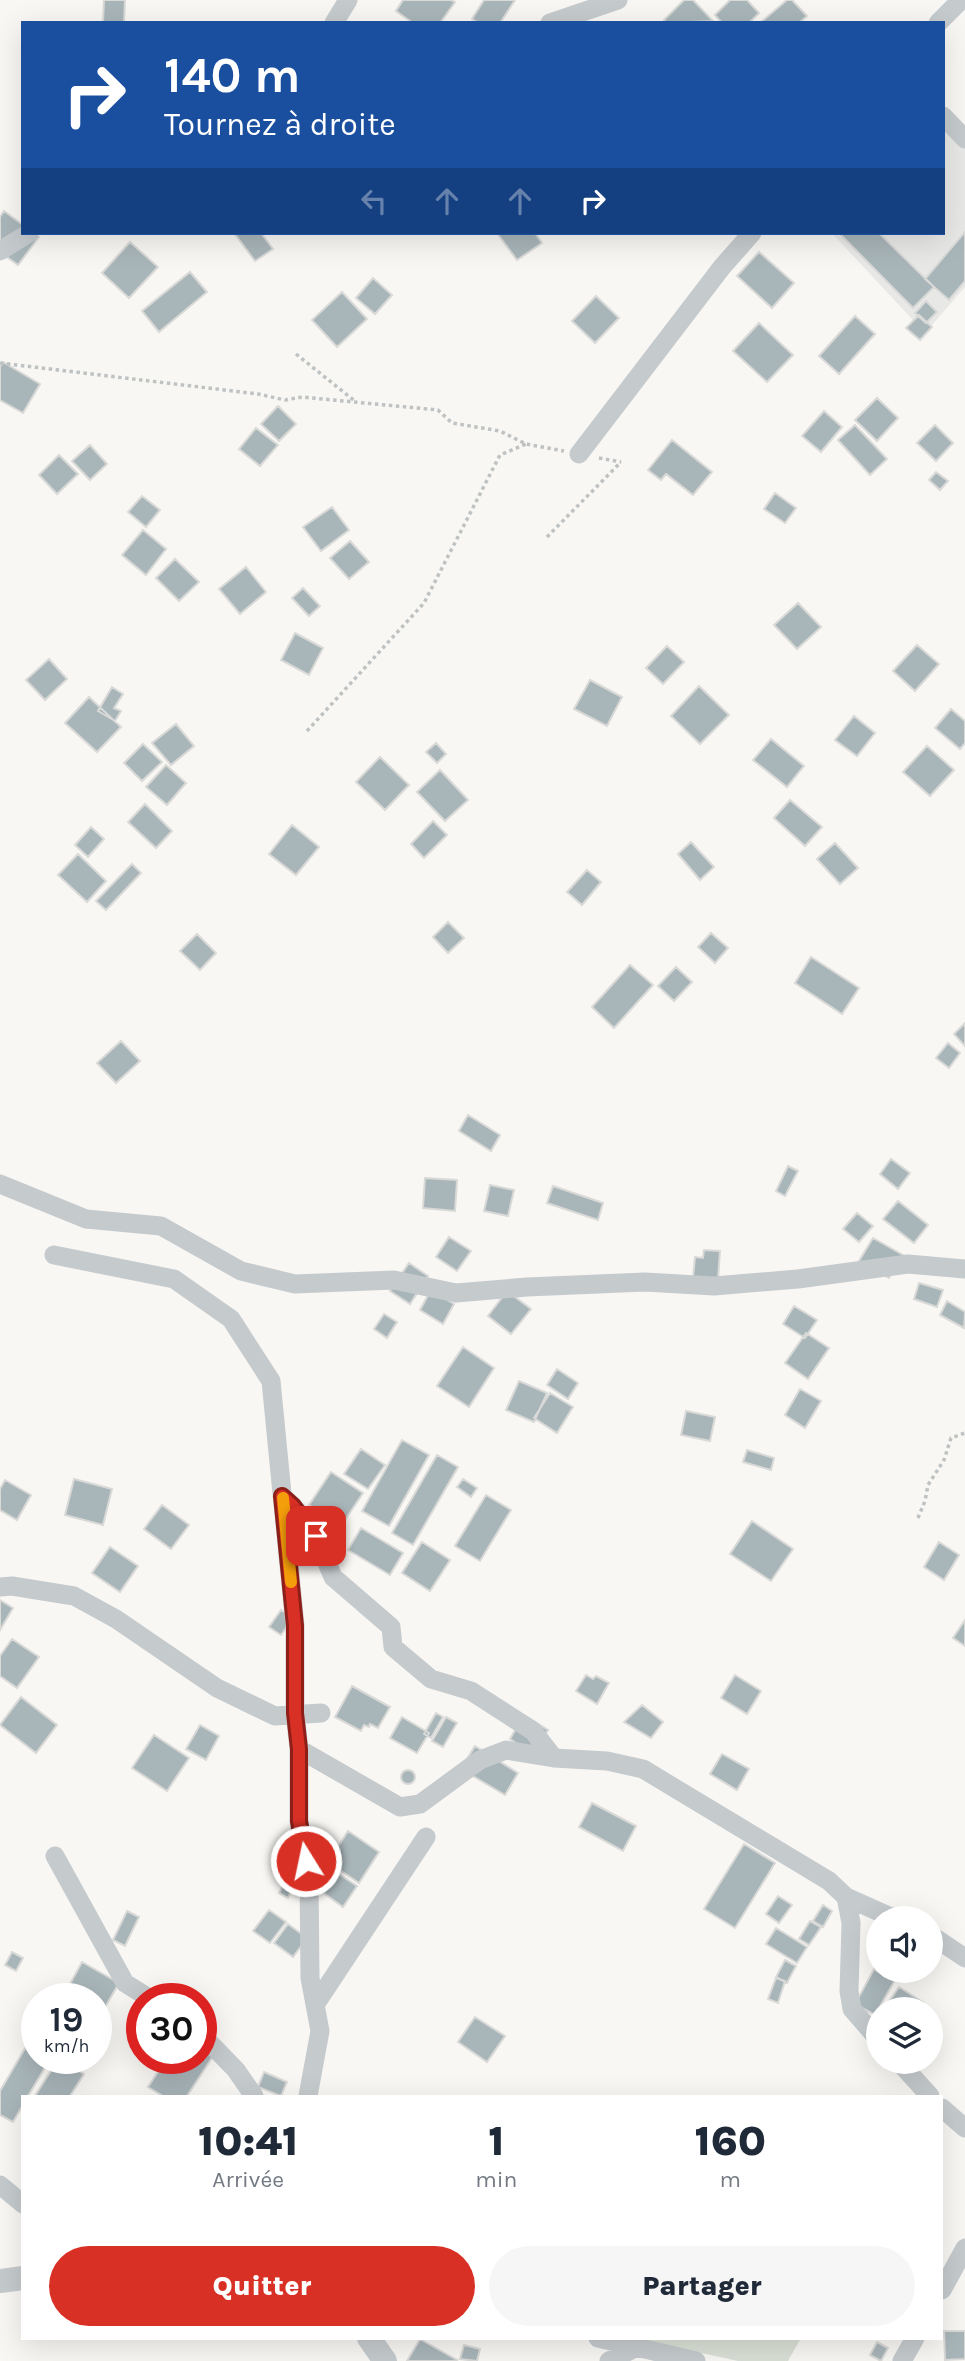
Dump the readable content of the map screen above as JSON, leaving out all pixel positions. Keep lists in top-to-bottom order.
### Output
{
  "page": {
    "turn": ["140 m", "Tournez à droite"],
    "speed": "19 km/h",
    "limit": "30",
    "eta": [
      "10:41",
      "Arrivée",
      "1",
      "min",
      "160",
      "m"
    ],
    "buttons": ["Quitter", "Partager"]
  }
}
